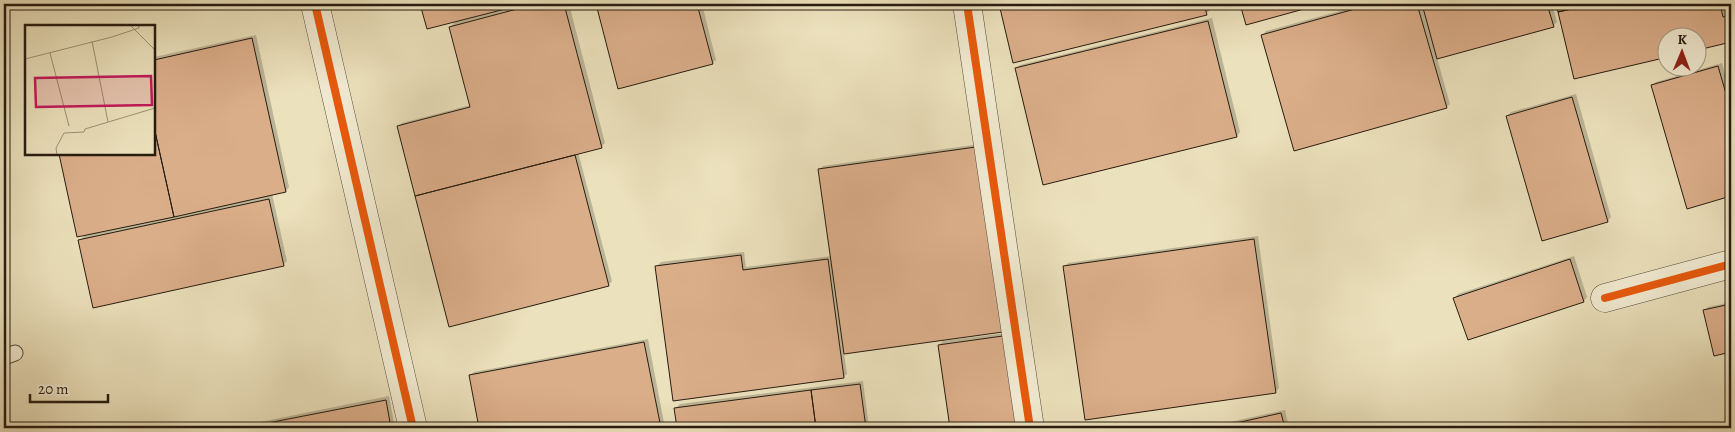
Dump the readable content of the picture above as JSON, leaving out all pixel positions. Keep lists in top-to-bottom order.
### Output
{
  "scale_bar": "20 m",
  "north": "top"
}
